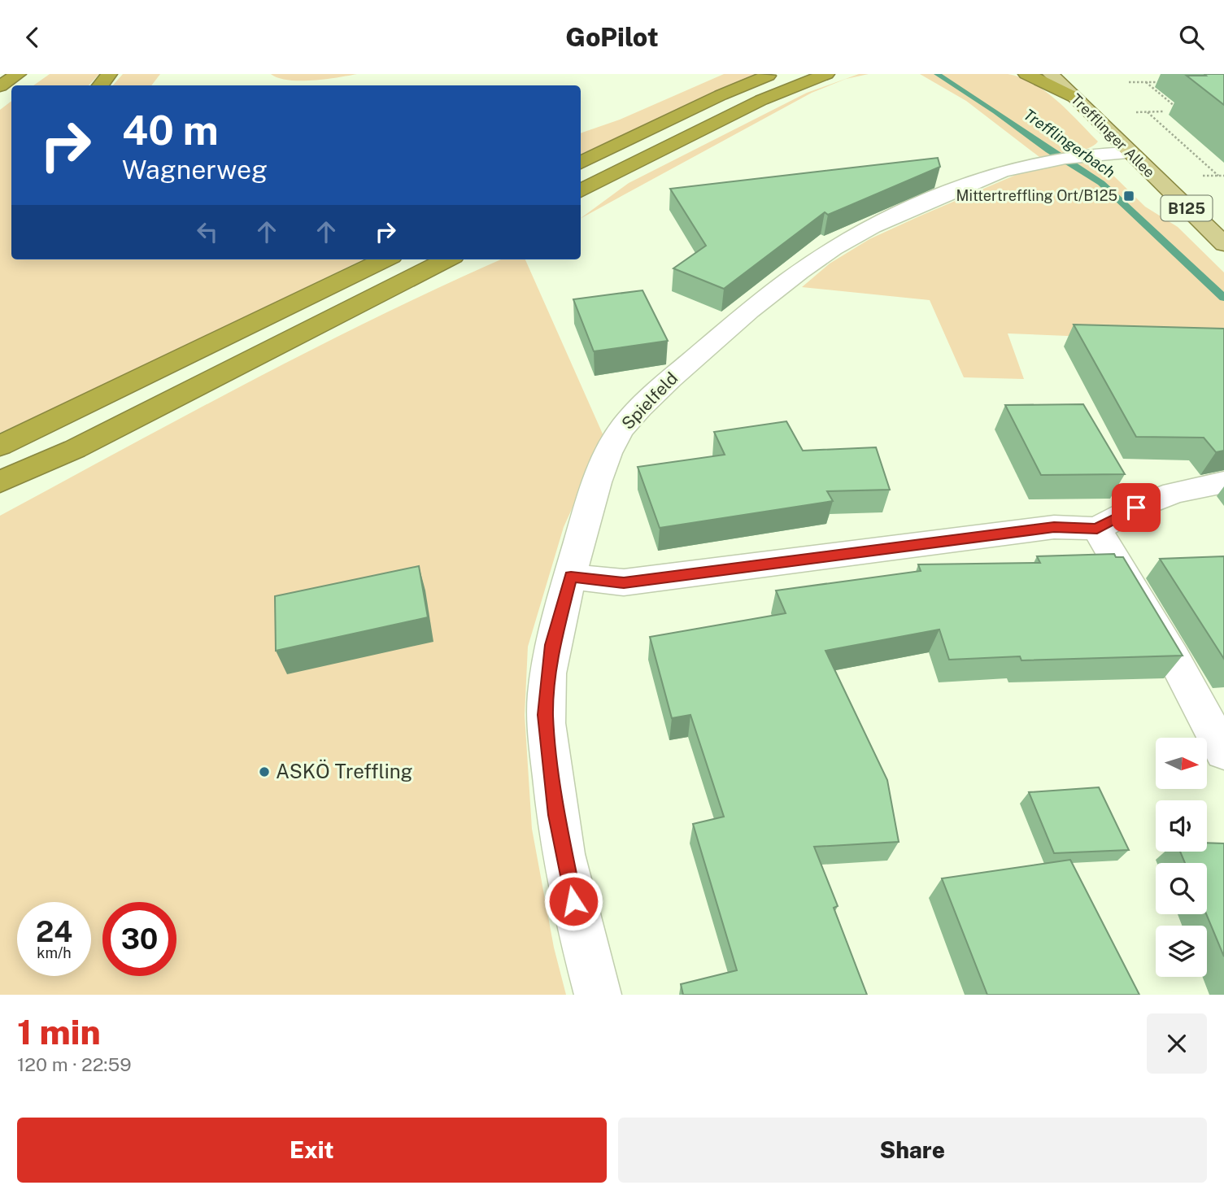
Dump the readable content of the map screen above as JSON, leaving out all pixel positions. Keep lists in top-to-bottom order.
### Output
{
  "streets": {
    "main road": ["Trefflinger Allee", "B125"],
    "street": ["Spielfeld"]
  },
  "crossings": [
    ["Trefflinger Allee", "Spielfeld"]
  ],
  "water": ["Trefflingerbach"],
  "places": {
    "transit": ["Mittertreffling Ort/B125"],
    "other": ["ASKÖ Treffling"]
  },
  "north": "right",
  "page": {
    "header": "GoPilot",
    "turn": ["40 m", "Wagnerweg"],
    "speed": "24 km/h",
    "limit": "30",
    "heading": ["1 min", "120 m · 22:59"],
    "buttons": ["Exit", "Share"]
  }
}
